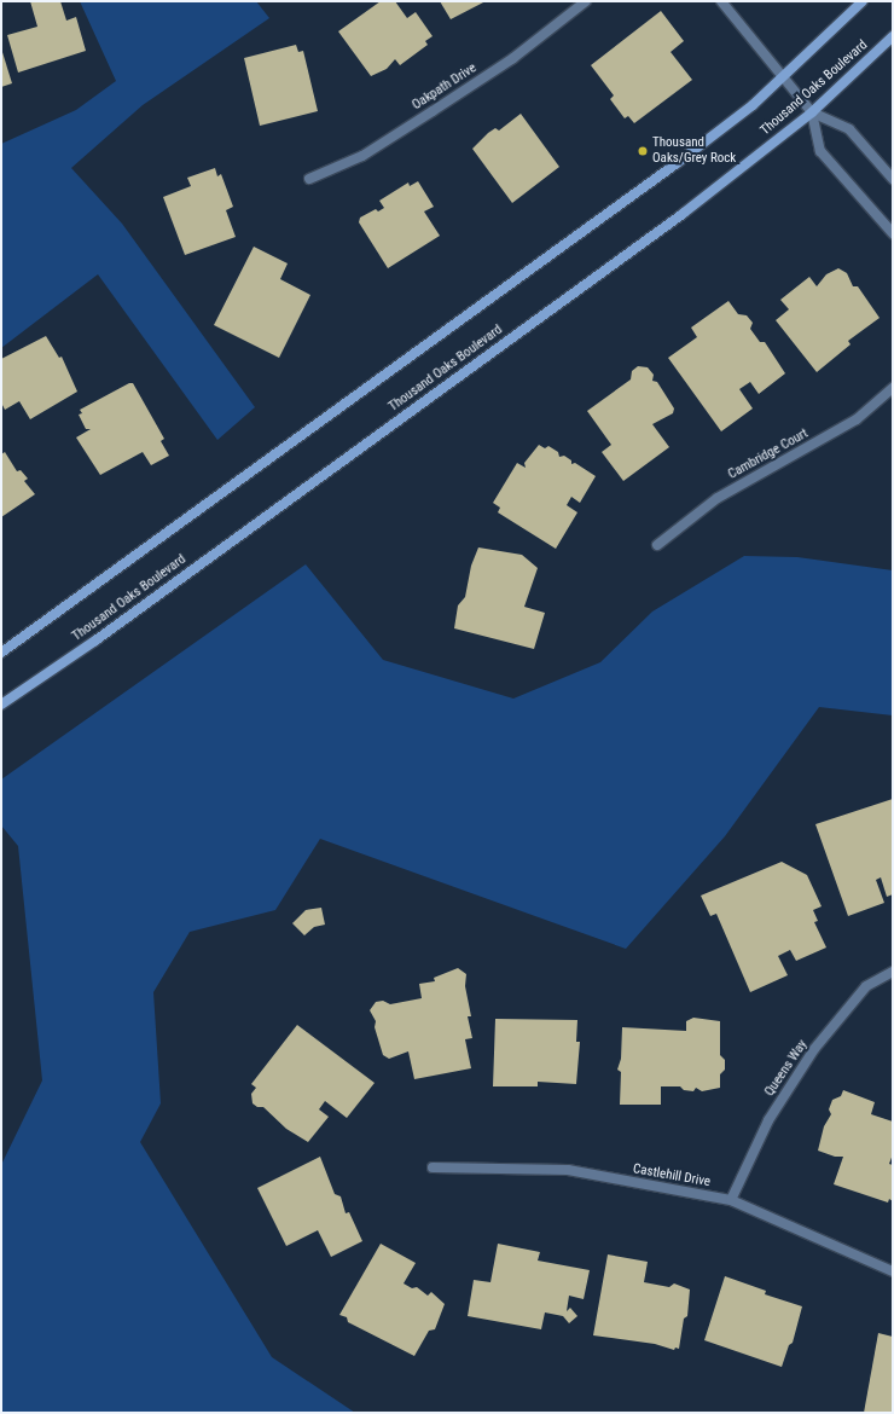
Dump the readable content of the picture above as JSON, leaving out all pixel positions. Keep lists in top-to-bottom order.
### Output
{
  "streets": {
    "main road": ["Thousand Oaks Boulevard"],
    "street": [
      "Oakpath Drive",
      "Cambridge Court",
      "Queens Way",
      "Castlehill Drive"
    ]
  },
  "crossings": [
    ["Queens Way", "Castlehill Drive"]
  ],
  "places": ["Thousand Oaks/Grey Rock"]
}
